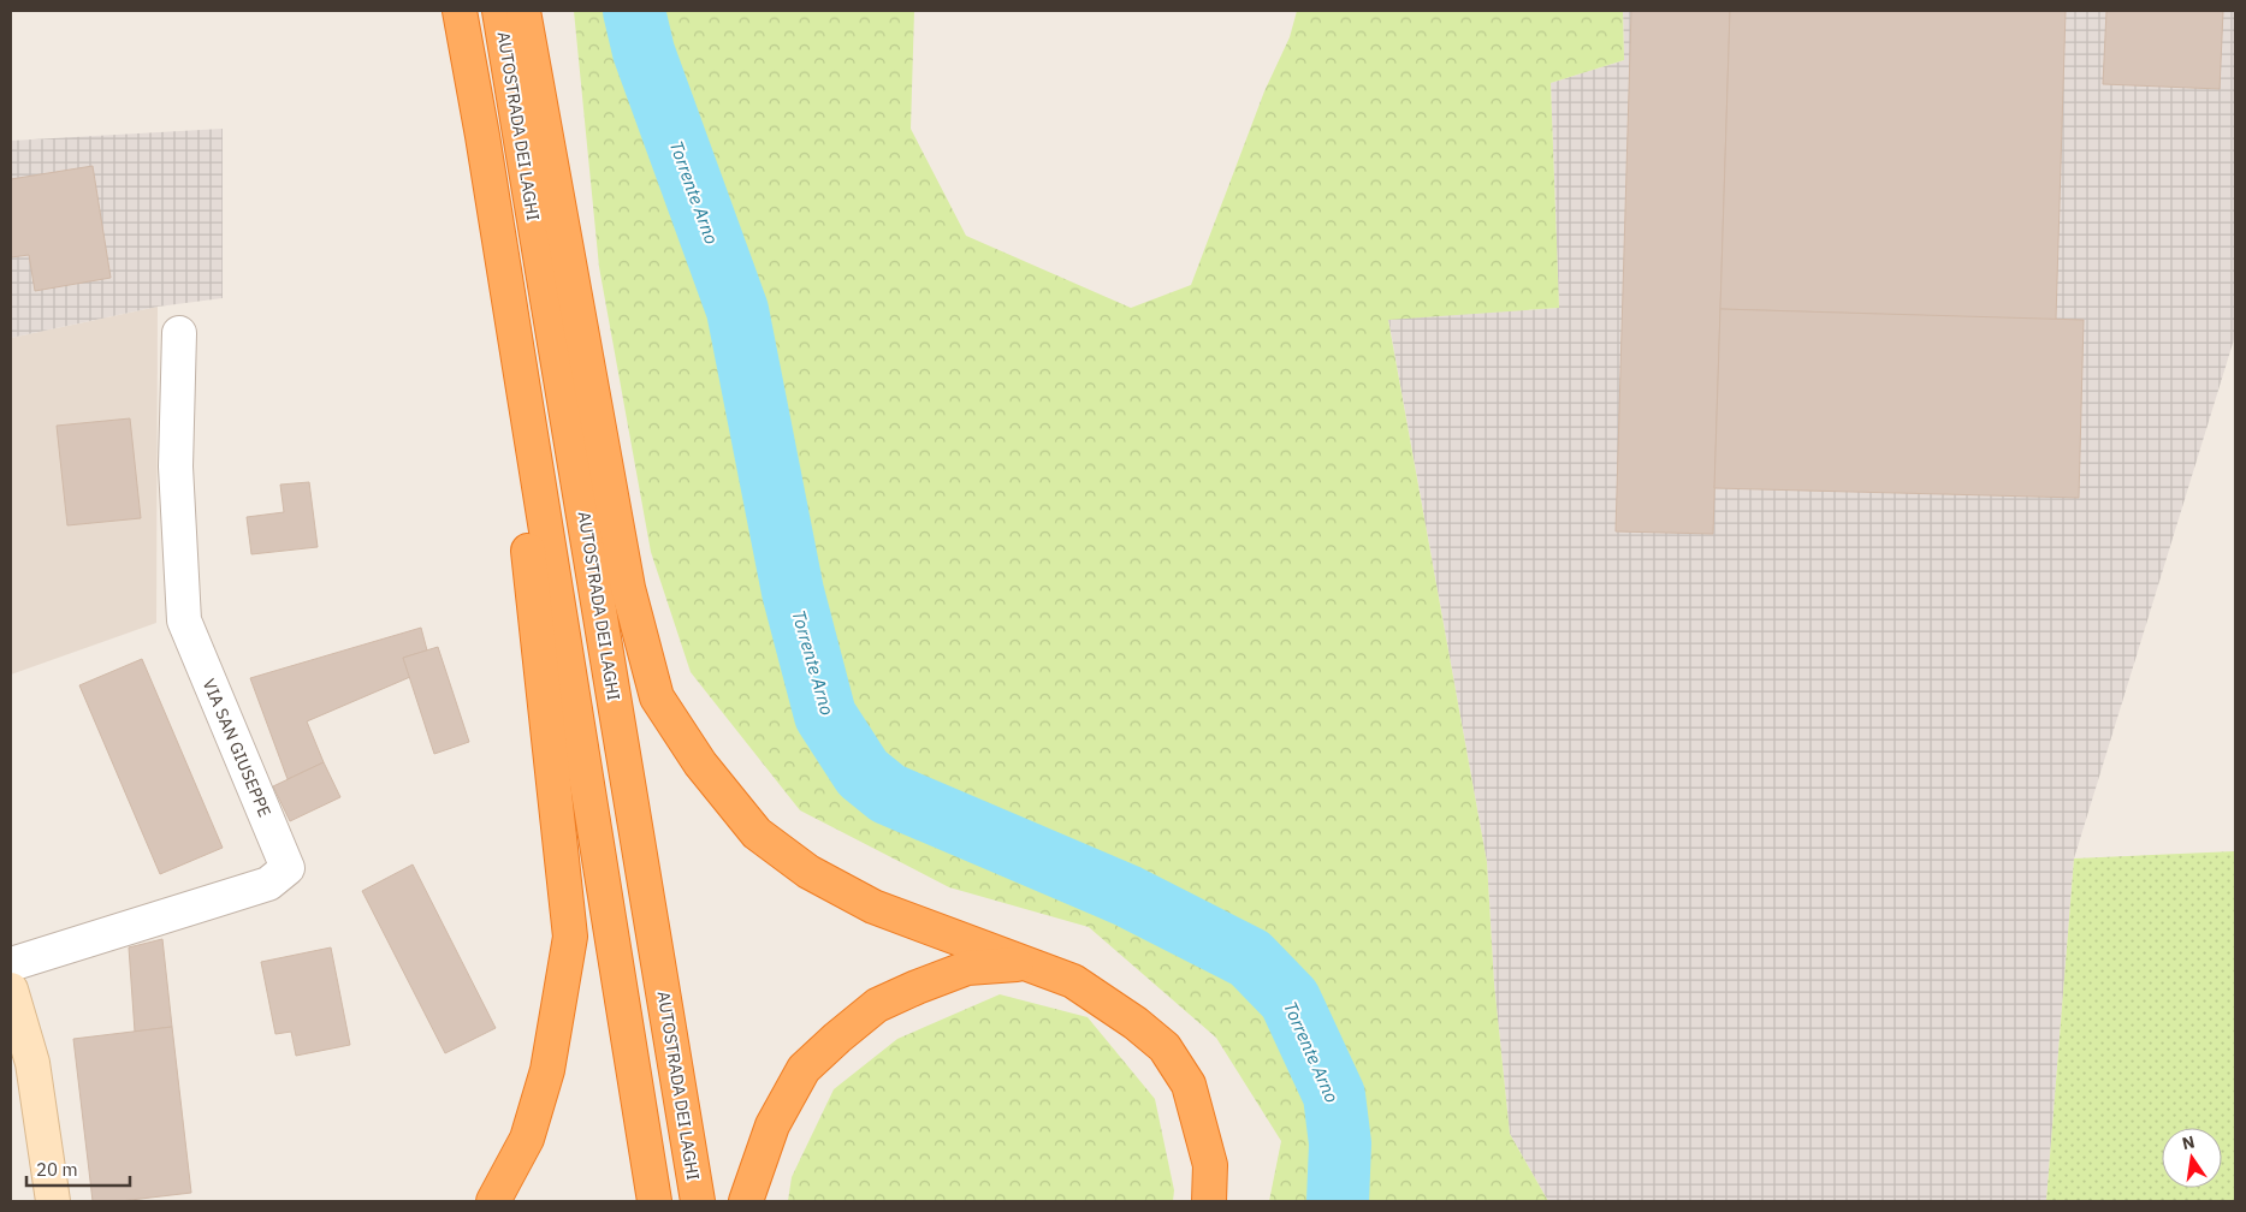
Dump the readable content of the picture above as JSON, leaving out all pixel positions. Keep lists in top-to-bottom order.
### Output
{
  "streets": {
    "highway": ["AUTOSTRADA DEI LAGHI"],
    "street": ["VIA SAN GIUSEPPE"]
  },
  "water": ["Torrente Arno"],
  "scale_bar": "20 m",
  "north": "top"
}
